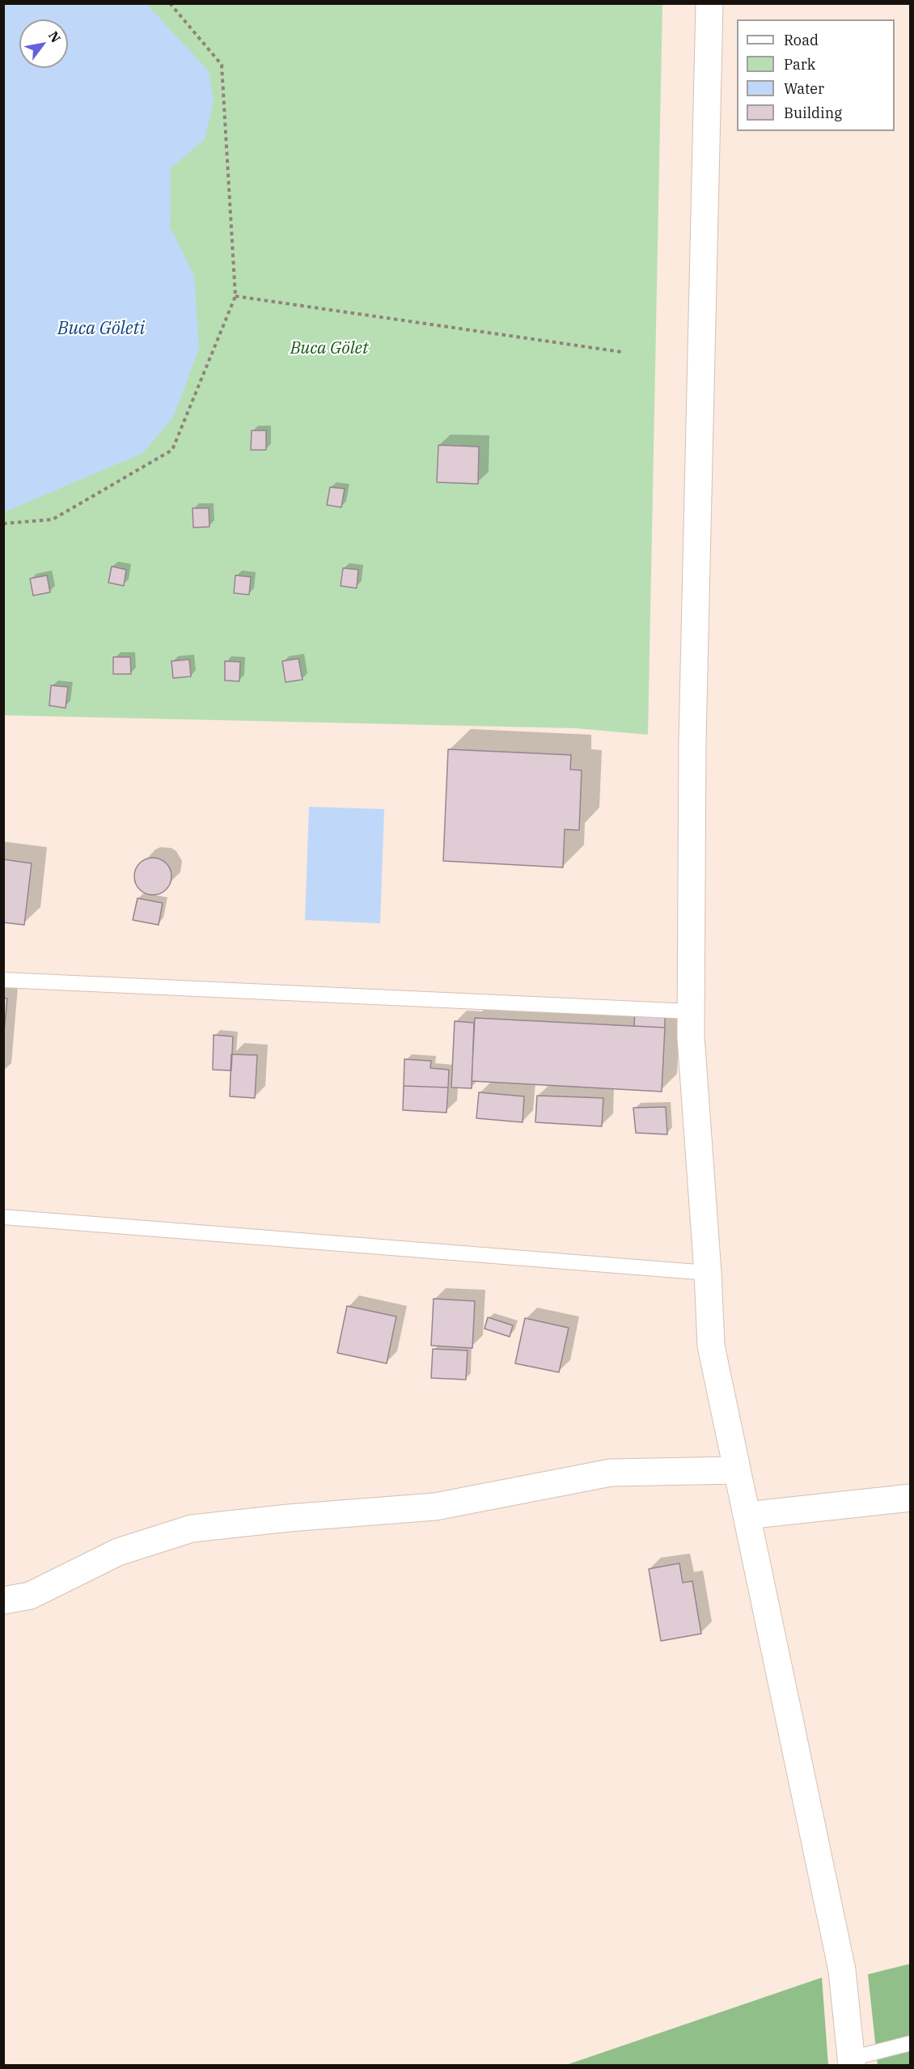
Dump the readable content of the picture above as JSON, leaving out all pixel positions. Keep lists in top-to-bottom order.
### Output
{
  "water": ["Buca Göleti"],
  "parks": ["Buca Gölet"],
  "legend": [
    "Road",
    "Park",
    "Water",
    "Building"
  ],
  "north": "top right"
}
